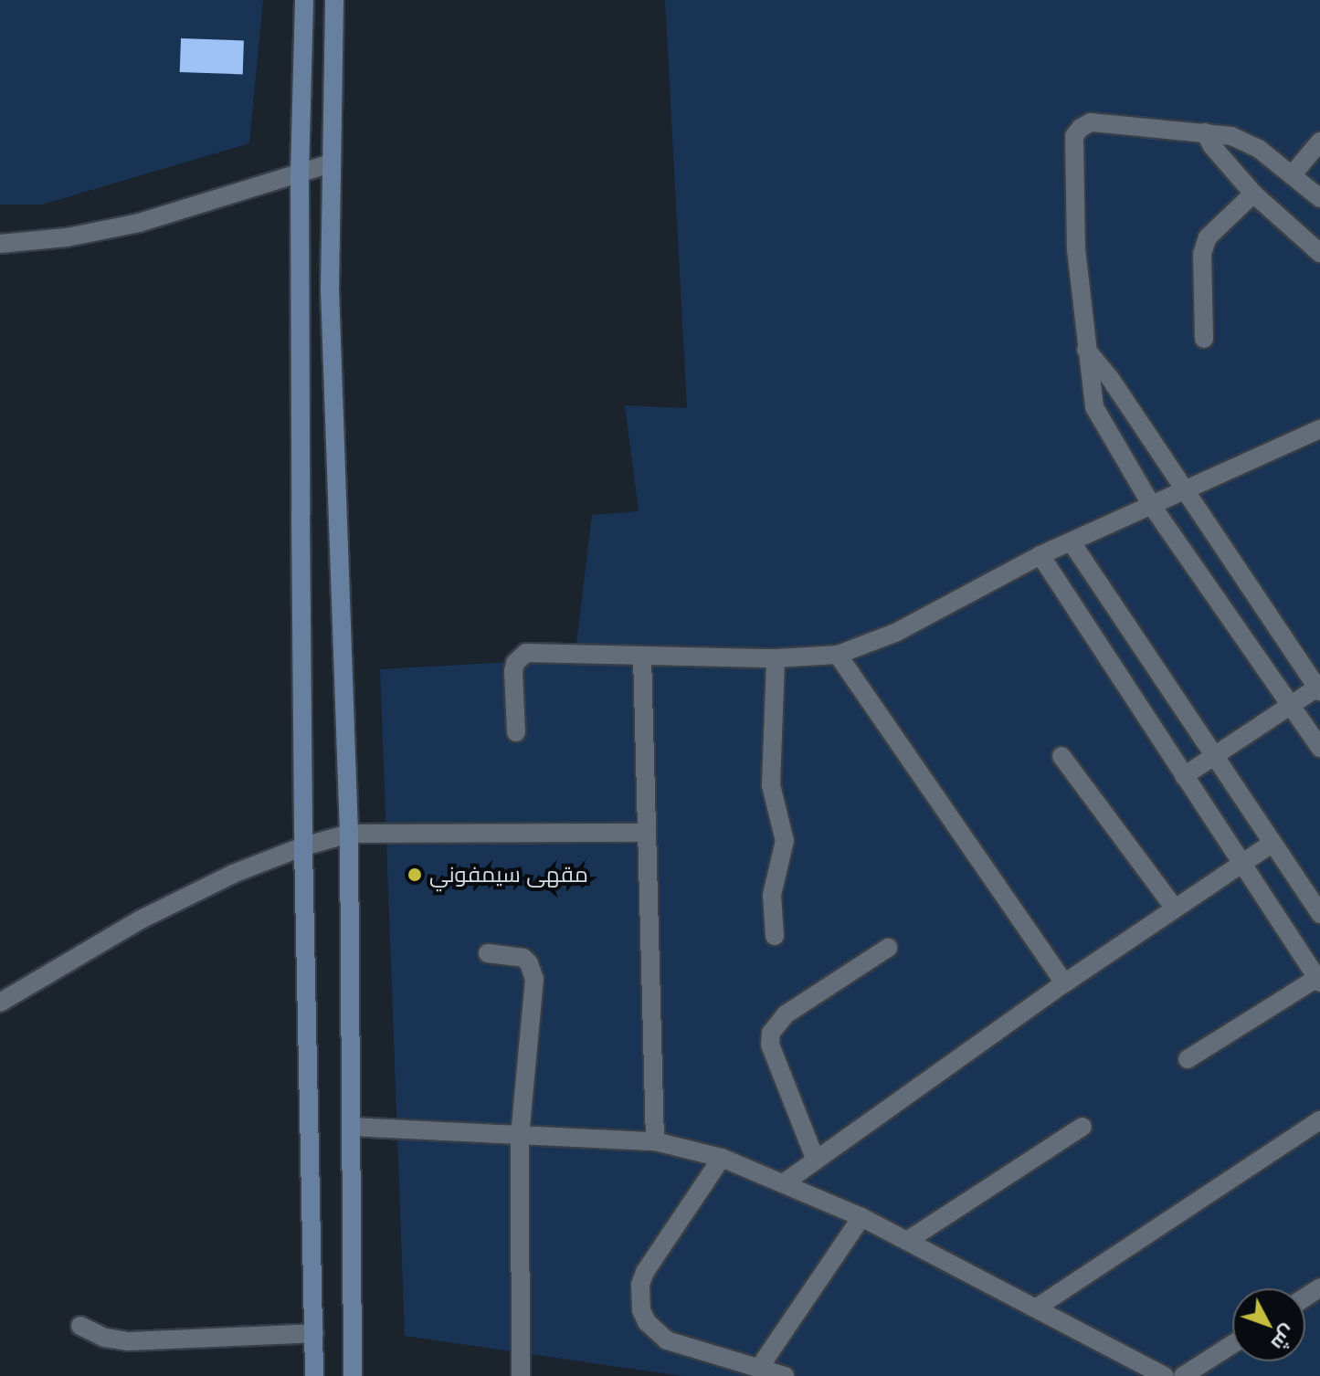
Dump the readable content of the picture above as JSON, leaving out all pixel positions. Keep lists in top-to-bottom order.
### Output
{
  "places": ["مقهى سيمفوني"],
  "north": "bottom right"
}
